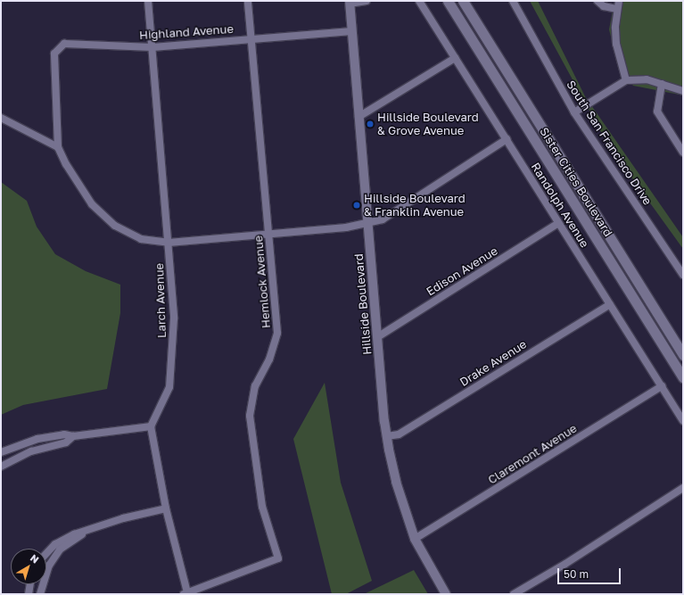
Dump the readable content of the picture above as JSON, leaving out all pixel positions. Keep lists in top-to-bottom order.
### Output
{
  "streets": {
    "main road": ["Sister Cities Boulevard"],
    "street": [
      "Highland Avenue",
      "South San Francisco Drive",
      "Randolph Avenue",
      "Edison Avenue",
      "Hemlock Avenue",
      "Larch Avenue",
      "Hillside Boulevard",
      "Drake Avenue",
      "Claremont Avenue"
    ]
  },
  "crossings": [
    ["Highland Avenue", "Hemlock Avenue"],
    ["Highland Avenue", "Larch Avenue"],
    ["Highland Avenue", "Hillside Boulevard"],
    ["Randolph Avenue", "Edison Avenue"],
    ["Randolph Avenue", "Drake Avenue"],
    ["Randolph Avenue", "Claremont Avenue"],
    ["Edison Avenue", "Hillside Boulevard"],
    ["Hillside Boulevard", "Drake Avenue"],
    ["Hillside Boulevard", "Claremont Avenue"]
  ],
  "places": ["Hillside Boulevard & Grove Avenue", "Hillside Boulevard & Franklin Avenue"],
  "scale_bar": "50 m",
  "north": "top right"
}
